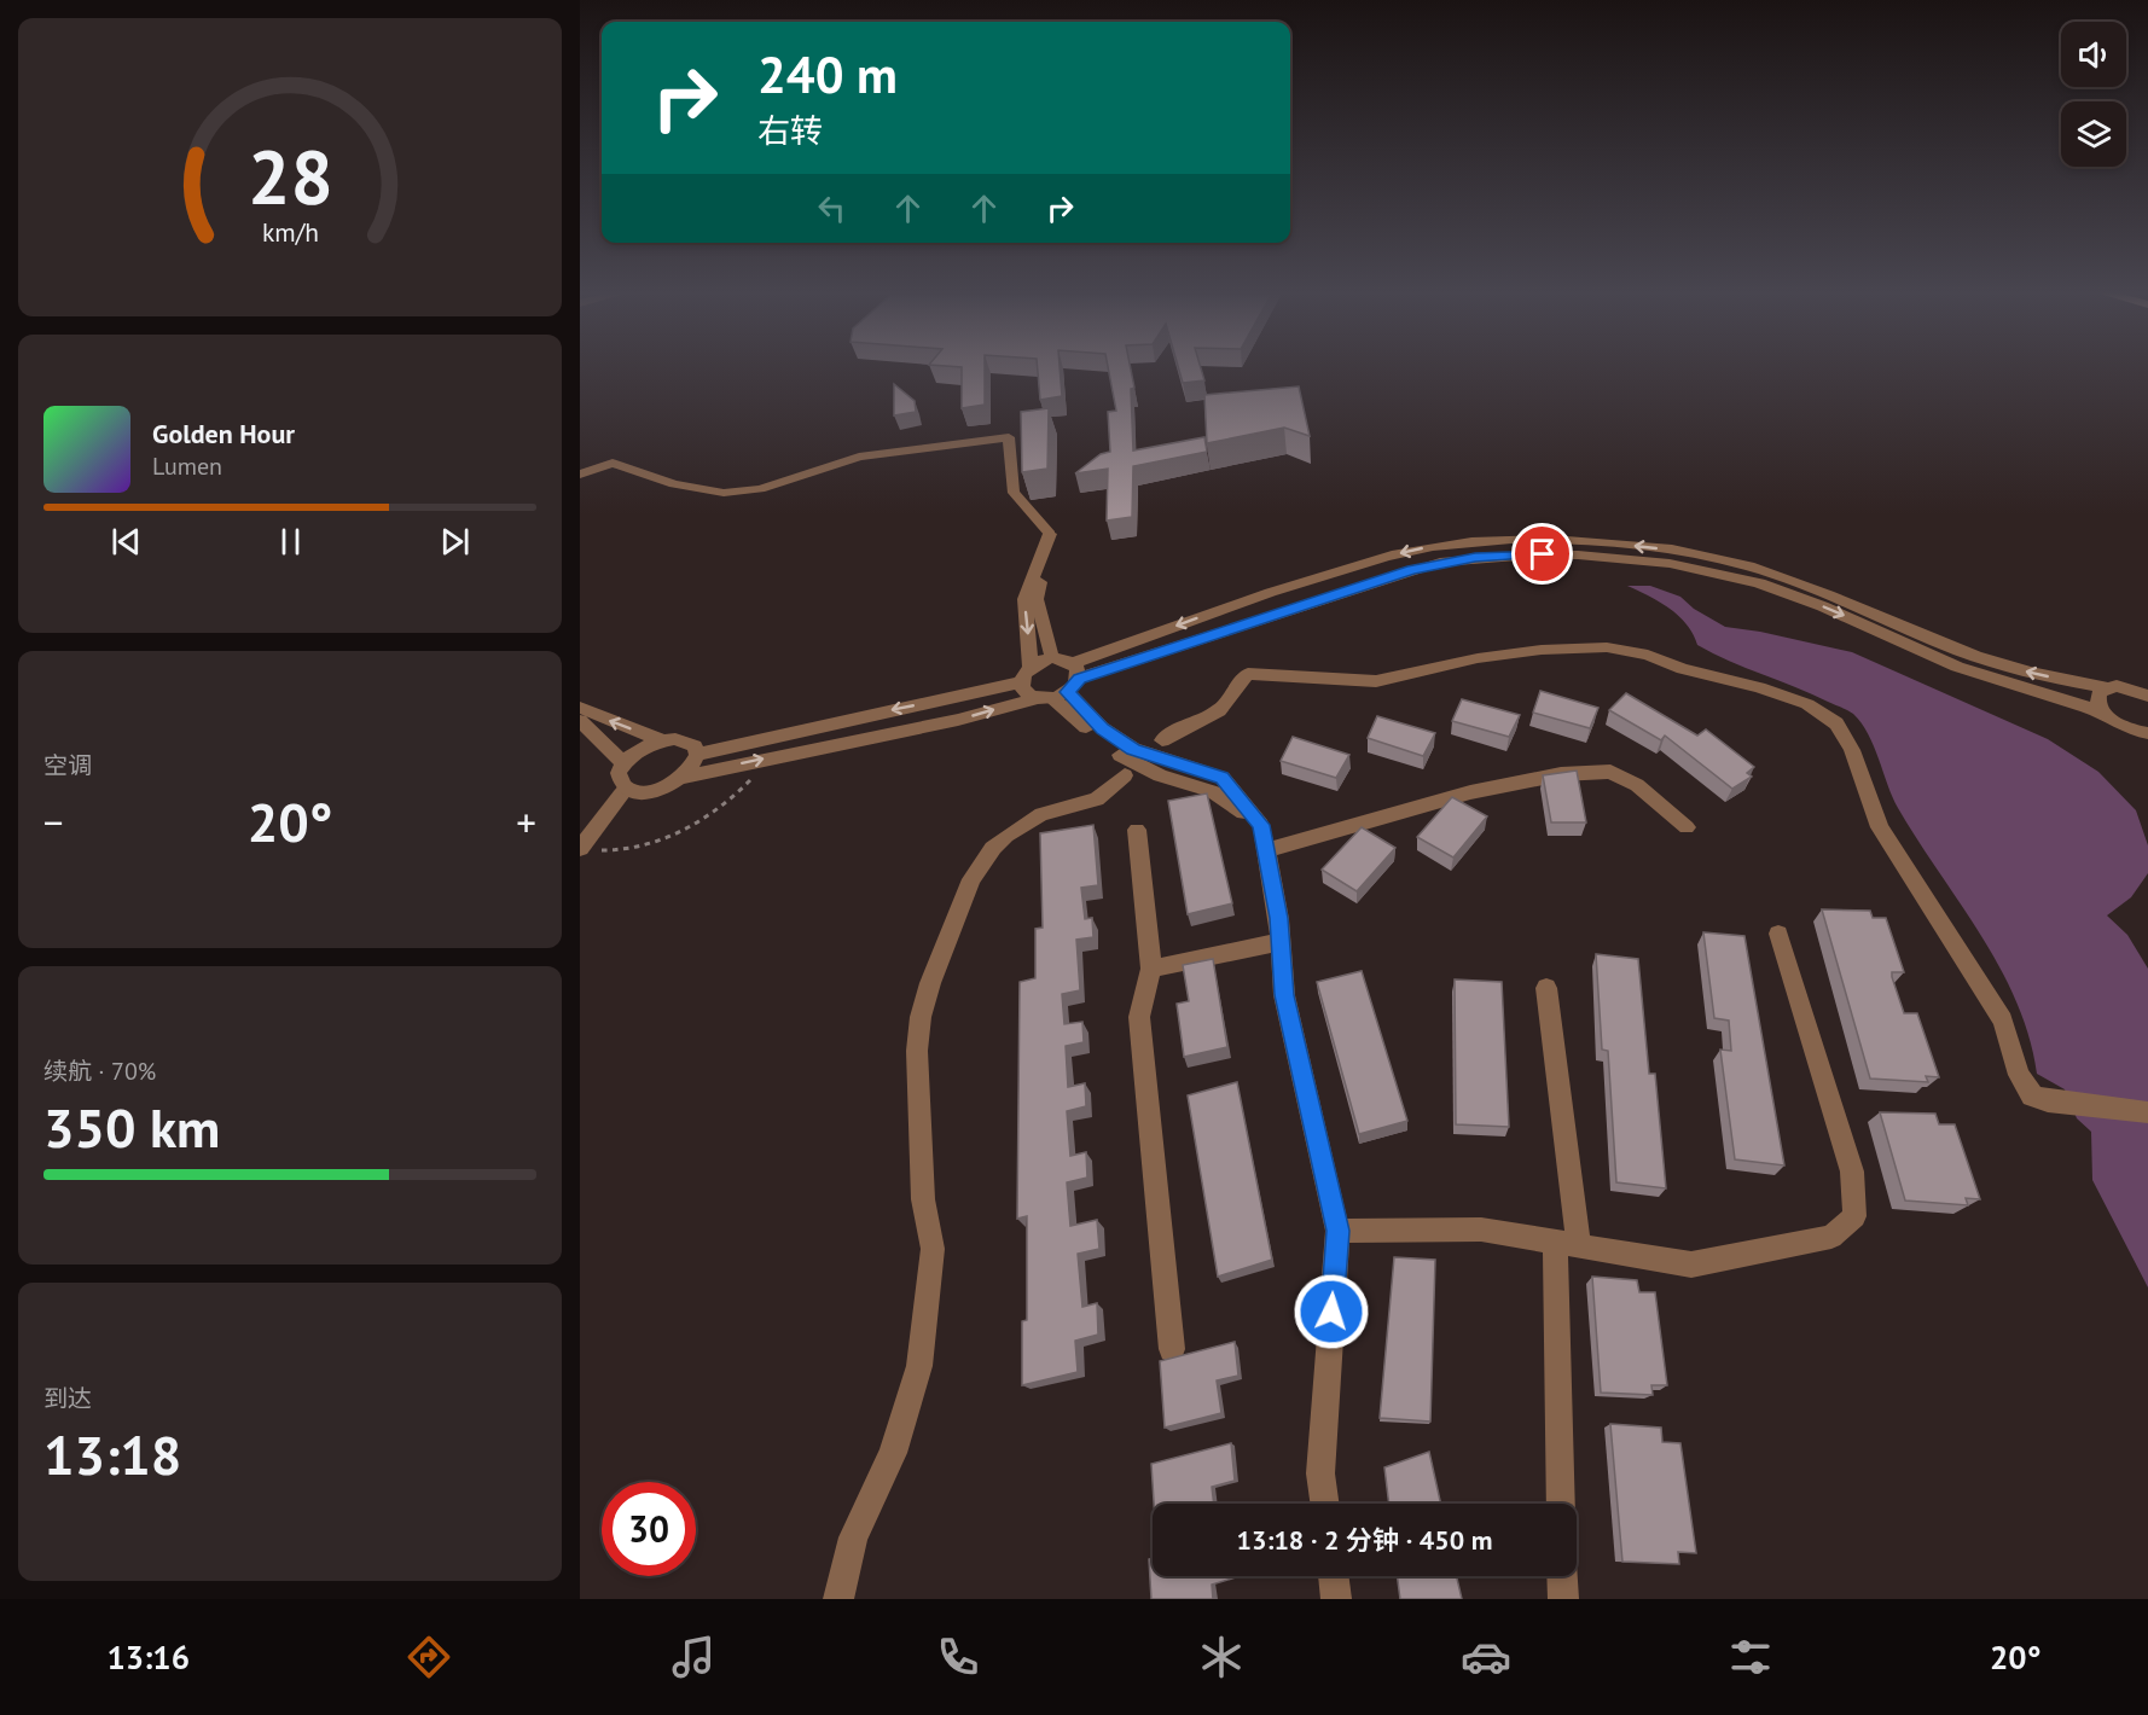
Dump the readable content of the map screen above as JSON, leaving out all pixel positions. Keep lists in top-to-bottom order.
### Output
{
  "page": {
    "turn": ["240 m", "右转"],
    "song": ["Golden Hour", "Lumen"],
    "tile": [
      "空调",
      ["续航 · 70%", "350 km"],
      ["到达", "13:18"]
    ],
    "heat": ["−", "20°", "+"],
    "limit": "30",
    "trip": "13:18 · 2 分钟 · 450 m",
    "tabs": ["13:16", "20°"],
    "gauge": ["28", "km/h"]
  }
}
